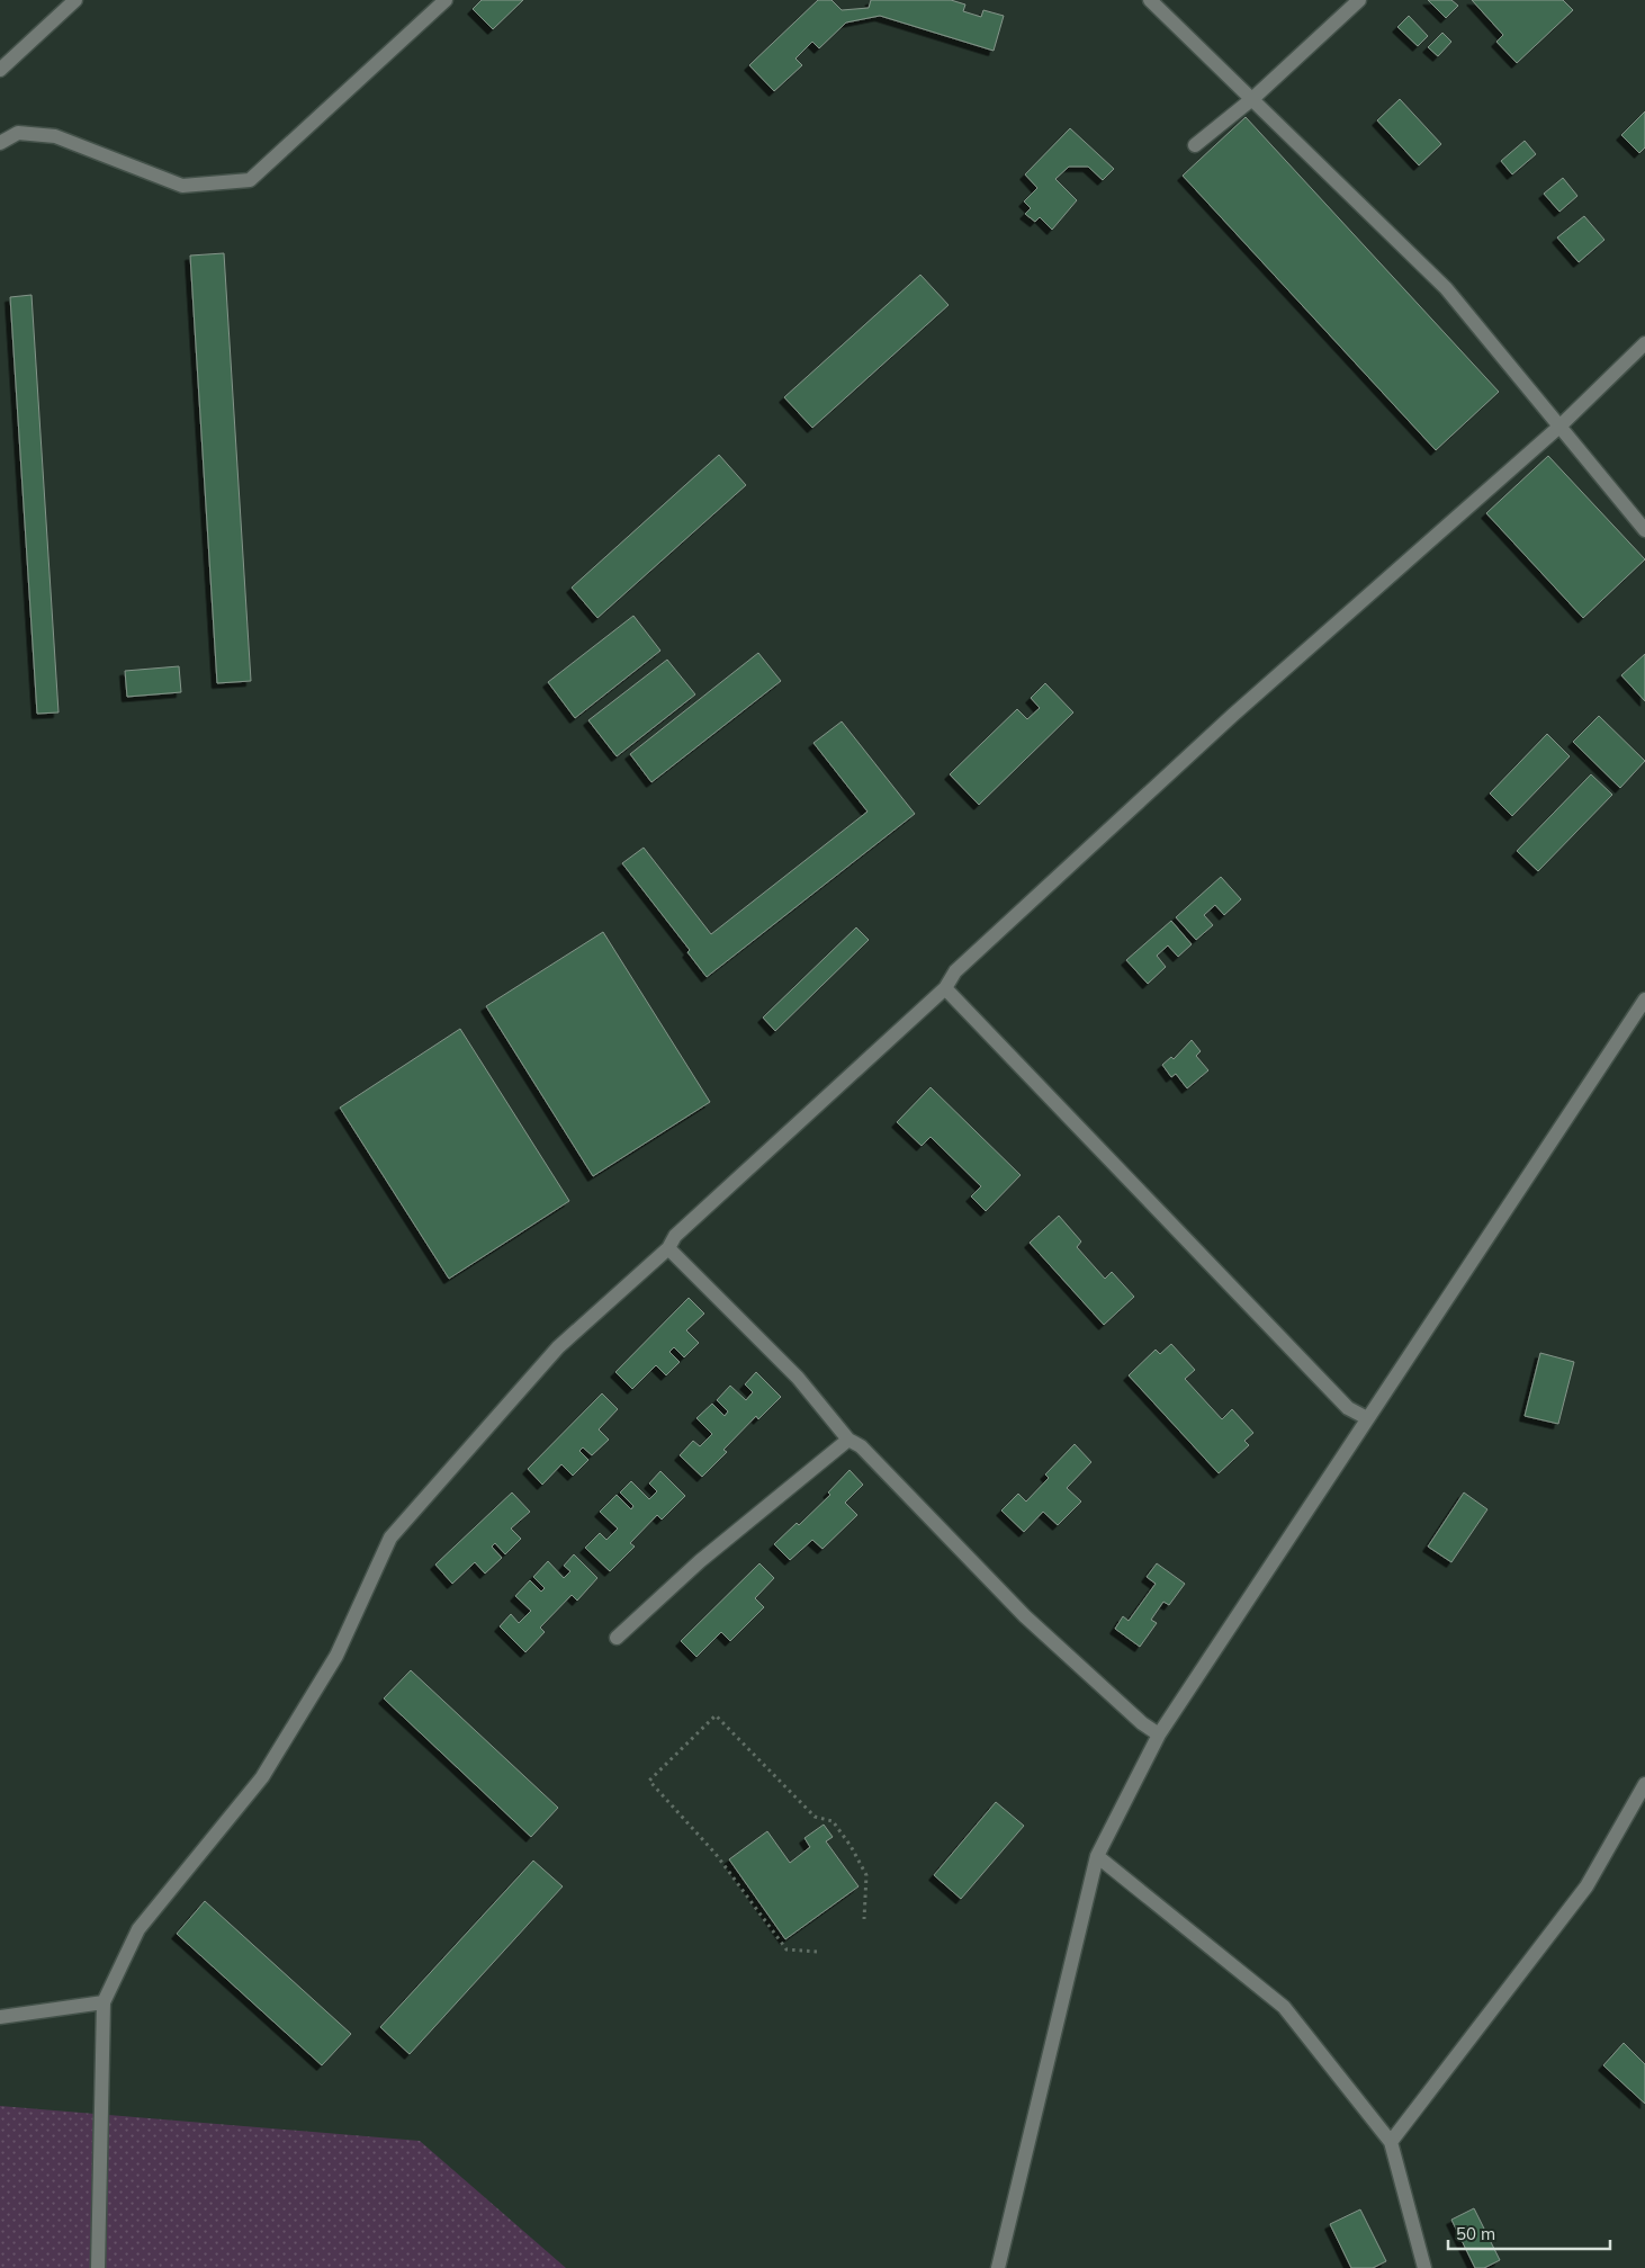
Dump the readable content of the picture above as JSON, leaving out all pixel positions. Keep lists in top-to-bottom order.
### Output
{
  "scale_bar": "50 m"
}
